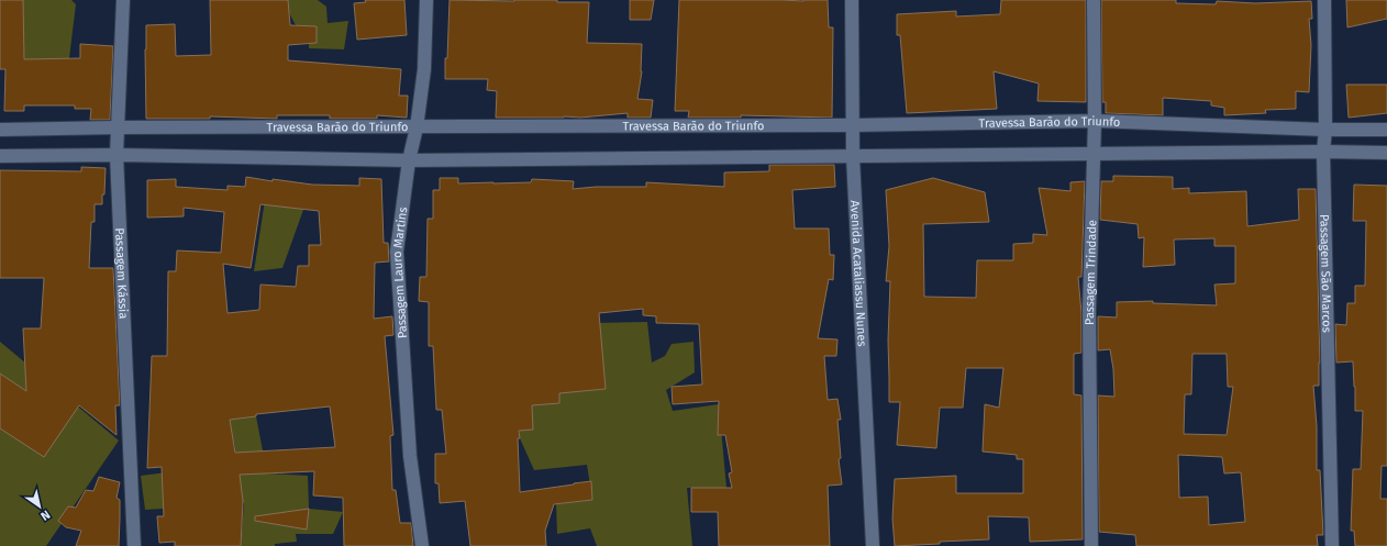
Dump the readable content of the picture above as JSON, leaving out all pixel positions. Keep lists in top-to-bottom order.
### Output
{
  "streets": {
    "street": [
      "Travessa Barão do Triunfo",
      "Passagem Lauro Martins",
      "Passagem Trindade",
      "Passagem São Marcos",
      "Passagem Kássia",
      "Avenida Acataliassu Nunes"
    ]
  },
  "crossings": [
    ["Travessa Barão do Triunfo", "Passagem Lauro Martins"],
    ["Travessa Barão do Triunfo", "Passagem Trindade"],
    ["Travessa Barão do Triunfo", "Passagem São Marcos"],
    ["Travessa Barão do Triunfo", "Passagem Kássia"],
    ["Travessa Barão do Triunfo", "Avenida Acataliassu Nunes"]
  ],
  "north": "bottom right"
}
